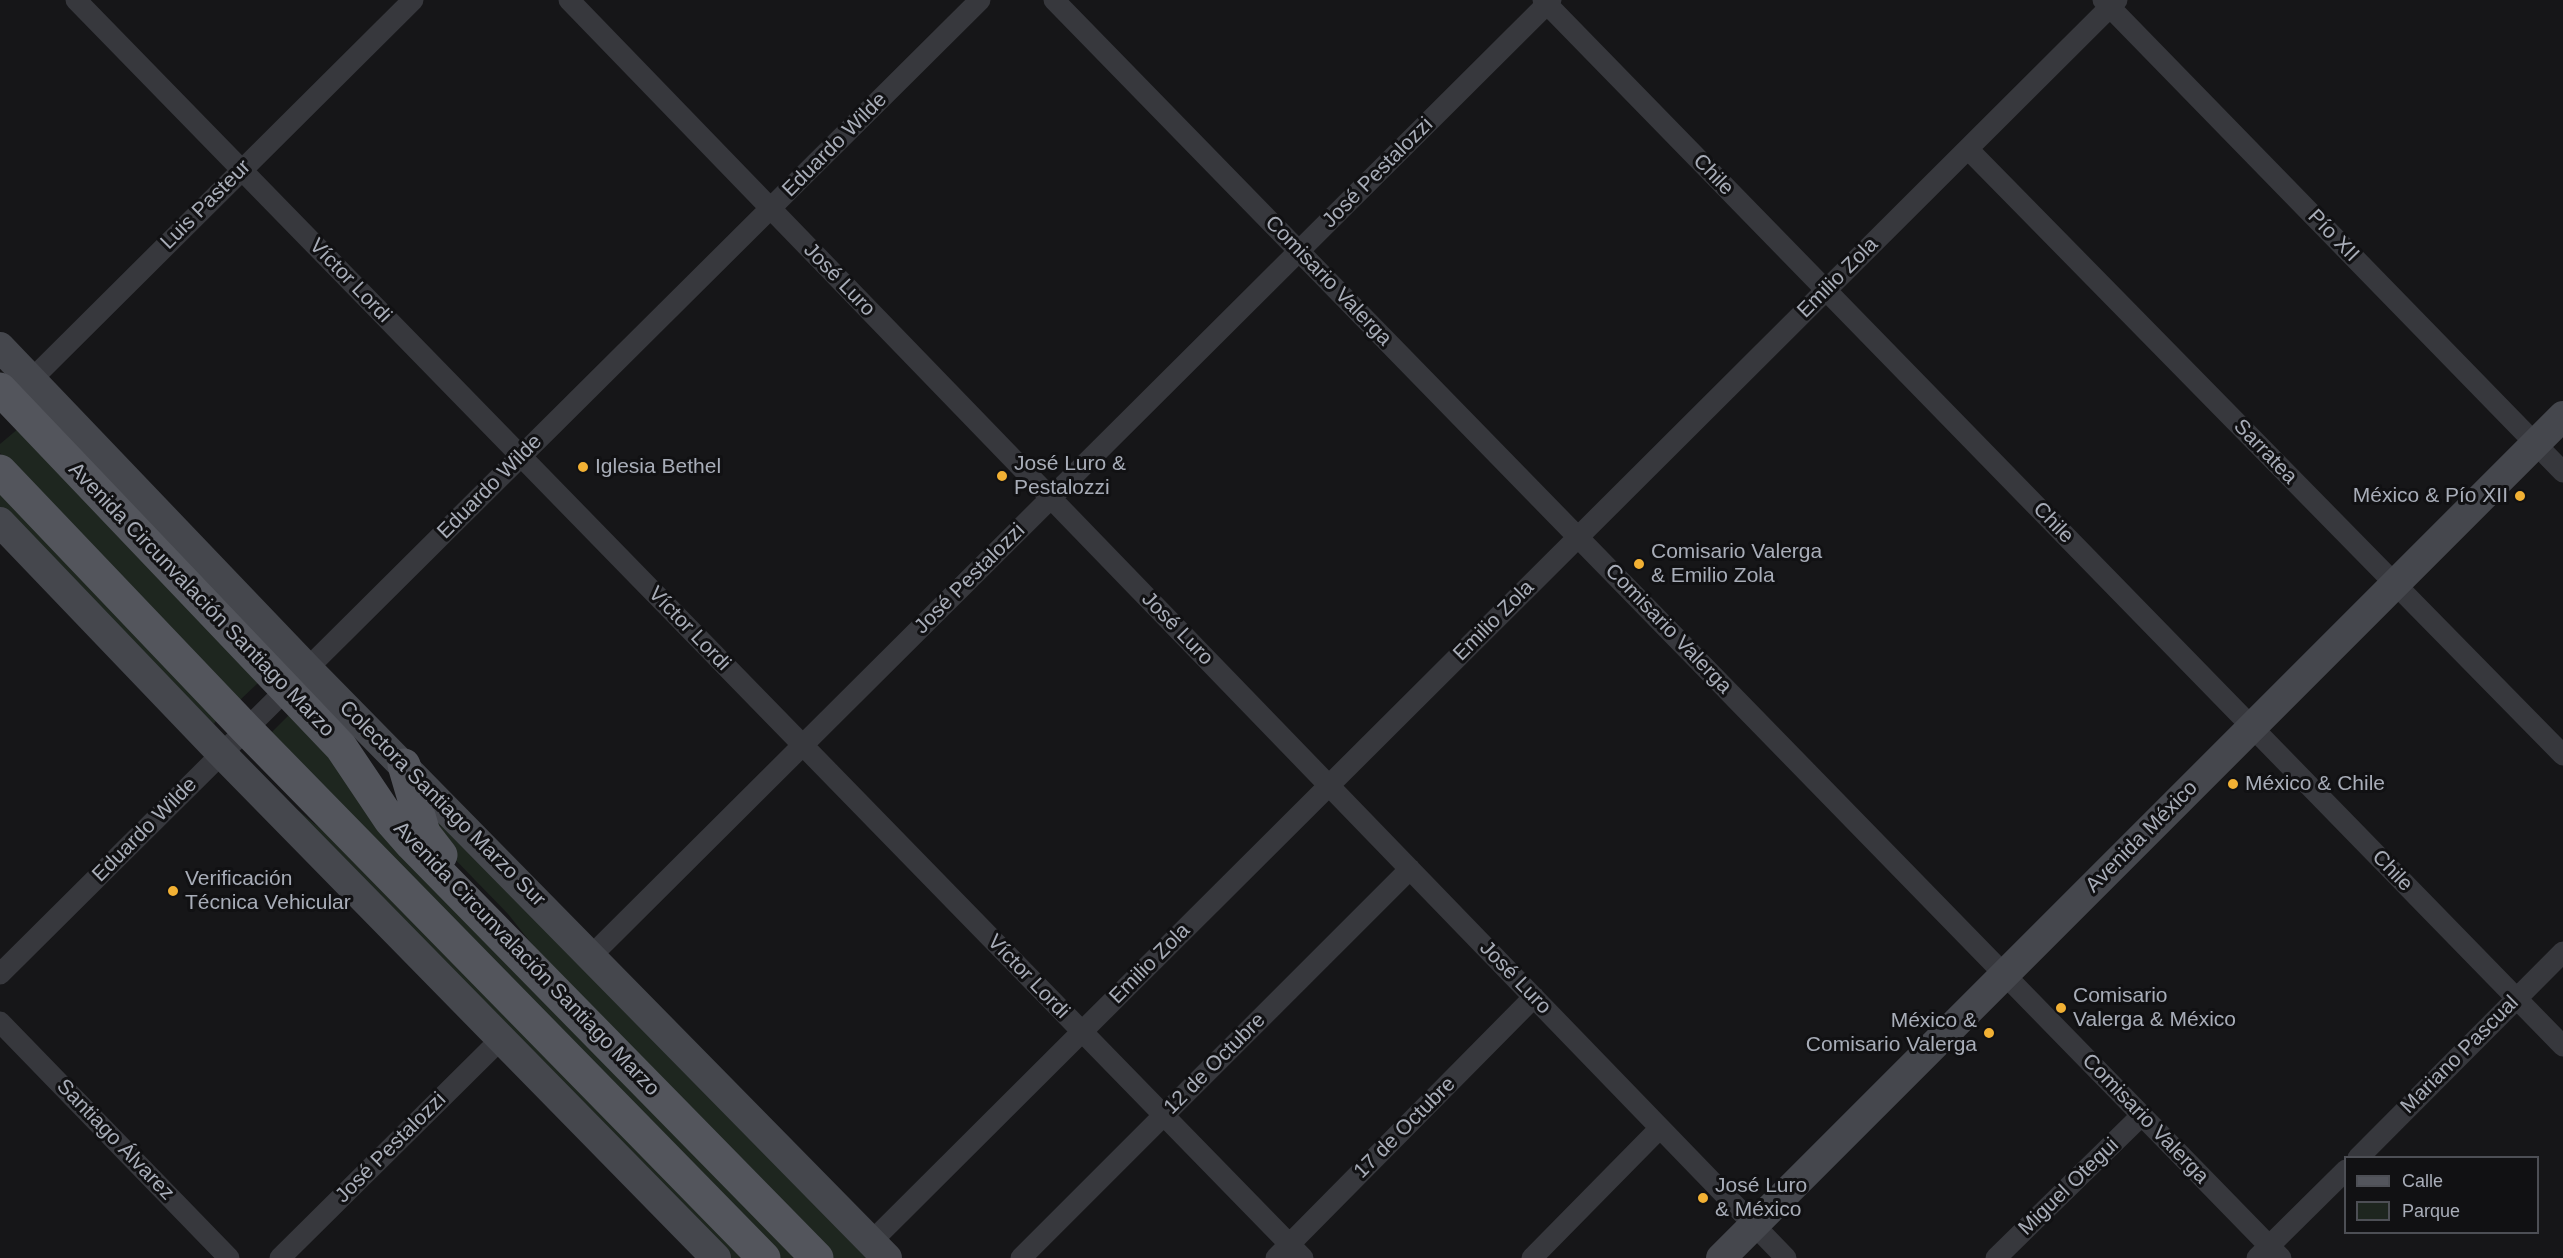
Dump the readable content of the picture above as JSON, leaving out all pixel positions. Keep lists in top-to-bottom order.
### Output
{
  "streets": {
    "main road": ["Avenida Circunvalación Santiago Marzo"],
    "street": [
      "Eduardo Wilde",
      "José Pestalozzi",
      "Chile",
      "Luis Pasteur",
      "Pío XII",
      "Emilio Zola",
      "José Luro",
      "Víctor Lordi",
      "Comisario Valerga",
      "Sarratea",
      "Colectora Santiago Marzo Sur",
      "Avenida México",
      "Mariano Pascual",
      "12 de Octubre",
      "17 de Octubre",
      "Santiago Álvarez",
      "Miguel Otegui"
    ]
  },
  "crossings": [
    ["Eduardo Wilde", "José Luro"],
    ["Eduardo Wilde", "Víctor Lordi"],
    ["Eduardo Wilde", "Avenida Circunvalación Santiago Marzo"],
    ["Eduardo Wilde", "Colectora Santiago Marzo Sur"],
    ["José Pestalozzi", "Chile"],
    ["José Pestalozzi", "José Luro"],
    ["José Pestalozzi", "Víctor Lordi"],
    ["José Pestalozzi", "Comisario Valerga"],
    ["José Pestalozzi", "Colectora Santiago Marzo Sur"],
    ["Chile", "Emilio Zola"],
    ["Chile", "Avenida México"],
    ["Chile", "Mariano Pascual"],
    ["Luis Pasteur", "Víctor Lordi"],
    ["Luis Pasteur", "Avenida Circunvalación Santiago Marzo"],
    ["Pío XII", "Emilio Zola"],
    ["Pío XII", "Avenida México"],
    ["Emilio Zola", "José Luro"],
    ["Emilio Zola", "Víctor Lordi"],
    ["Emilio Zola", "Comisario Valerga"],
    ["Emilio Zola", "Sarratea"],
    ["Emilio Zola", "Colectora Santiago Marzo Sur"],
    ["José Luro", "Avenida México"],
    ["José Luro", "12 de Octubre"],
    ["José Luro", "17 de Octubre"],
    ["Víctor Lordi", "12 de Octubre"],
    ["Víctor Lordi", "17 de Octubre"],
    ["Comisario Valerga", "Avenida México"],
    ["Comisario Valerga", "Miguel Otegui"],
    ["Sarratea", "Avenida México"],
    ["Avenida Circunvalación Santiago Marzo", "Colectora Santiago Marzo Sur"]
  ],
  "places": [
    "Iglesia Bethel",
    "José Luro & Pestalozzi",
    "México & Pío XII",
    "Comisario Valerga & Emilio Zola",
    "México & Chile",
    "Verificación Técnica Vehicular",
    "Comisario Valerga & México",
    "México & Comisario Valerga",
    "José Luro & México"
  ],
  "legend": ["Calle", "Parque"]
}
